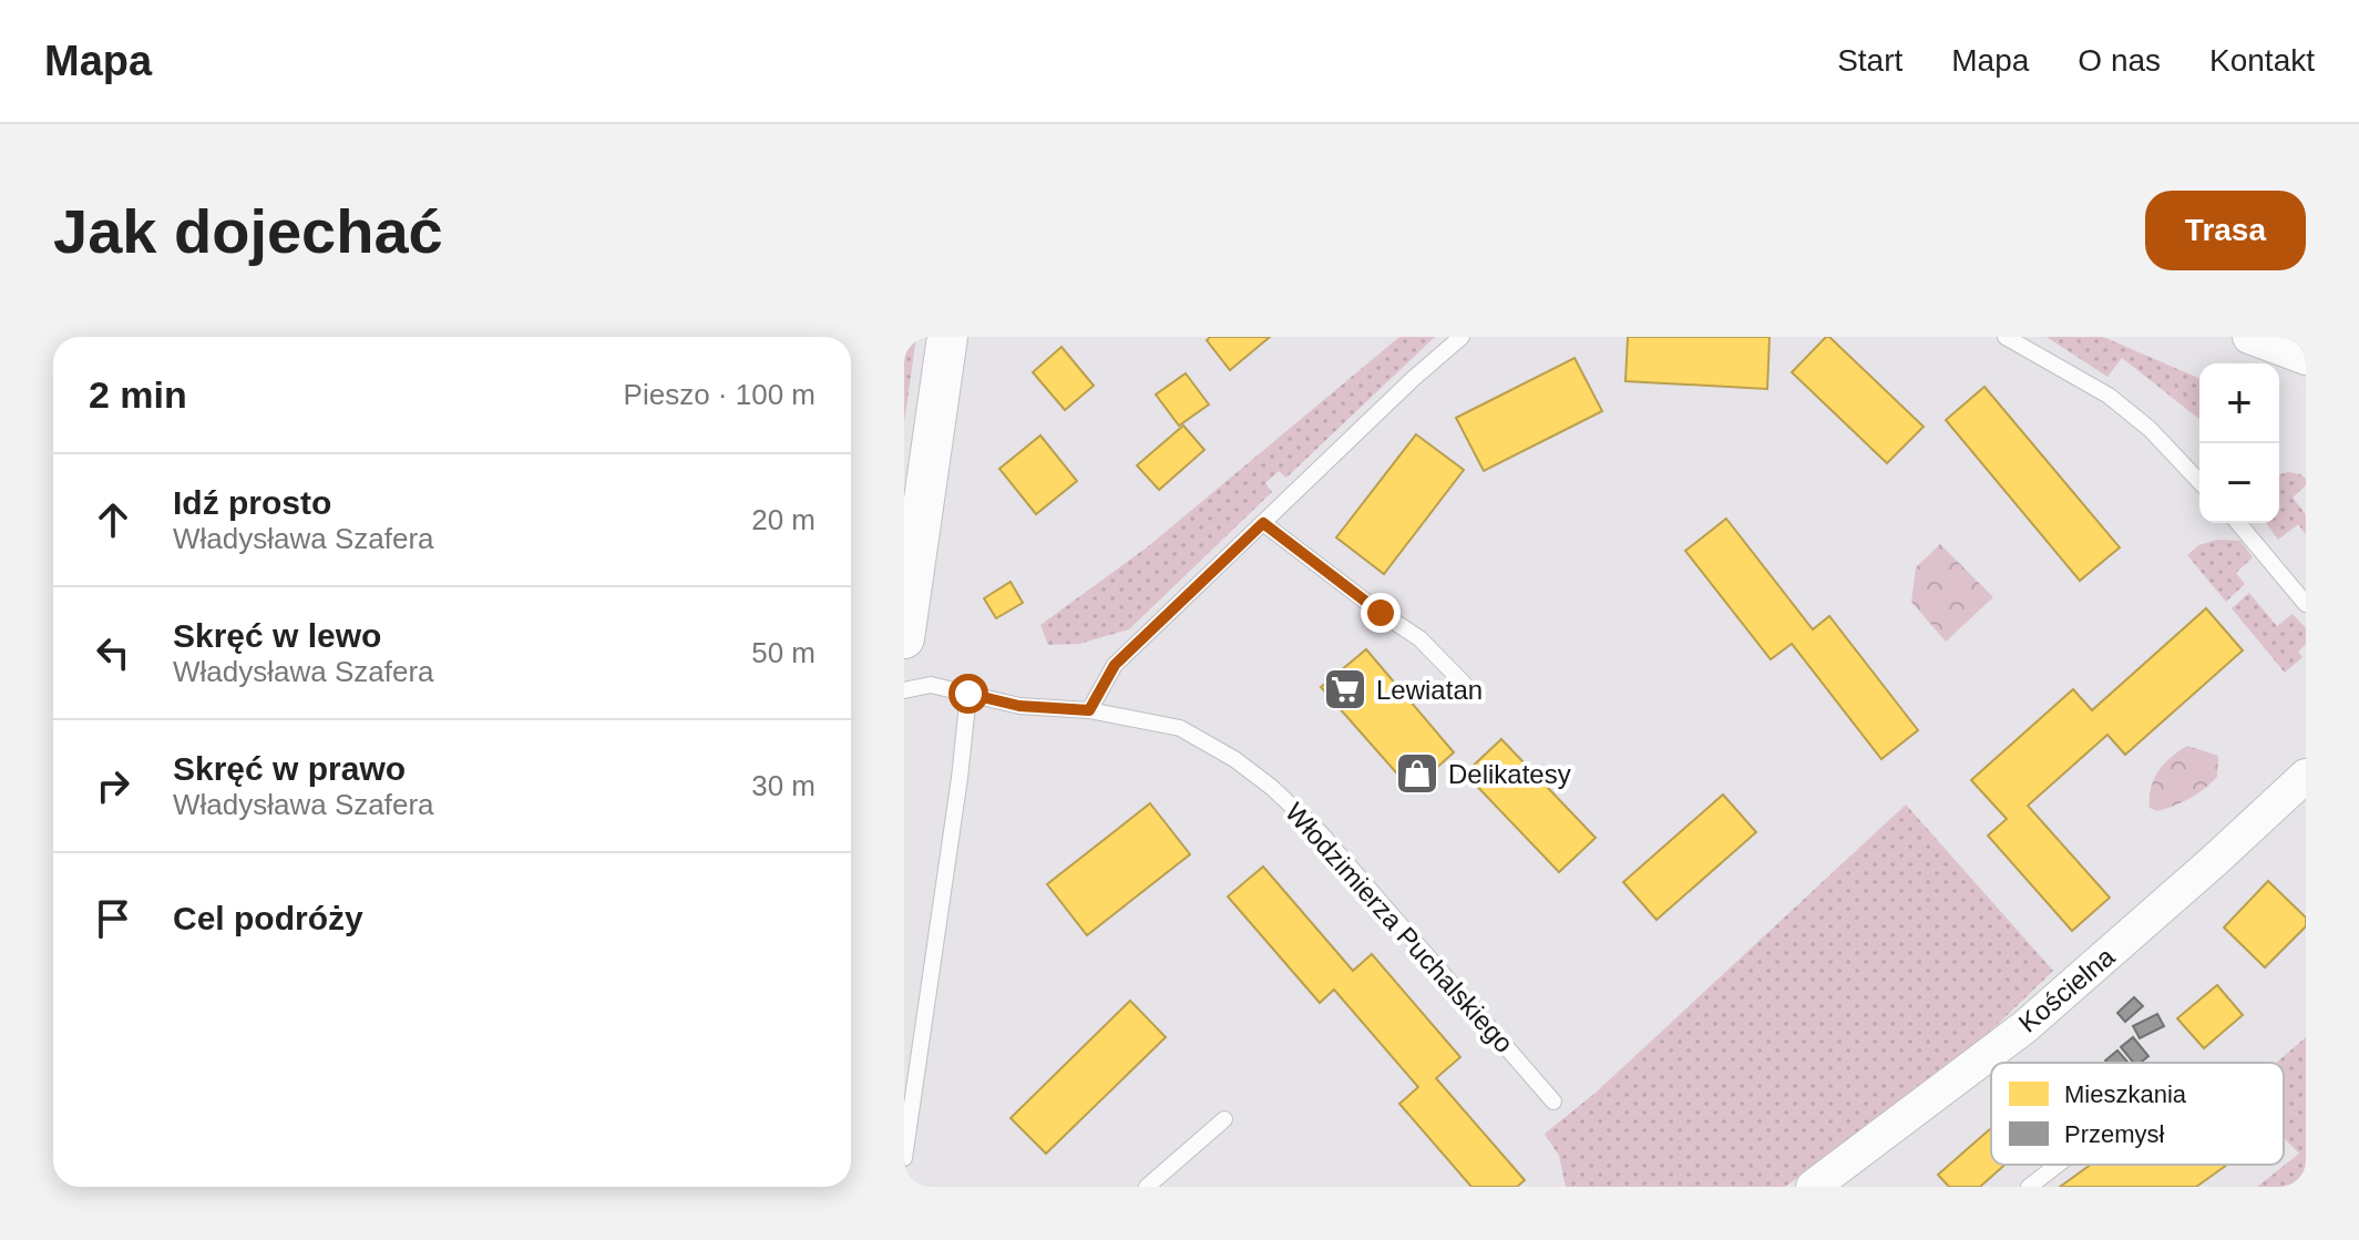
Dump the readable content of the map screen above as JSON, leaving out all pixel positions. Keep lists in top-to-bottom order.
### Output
{
  "streets": {
    "street": ["Kościelna"],
    "lane": ["Włodzimierza Puchalskiego"]
  },
  "places": {
    "supermarket": ["Lewiatan"],
    "shop": ["Delikatesy"]
  },
  "legend": ["Mieszkania", "Przemysł"],
  "page": {
    "header": "Mapa",
    "nav": [
      "Start",
      "Mapa",
      "O nas",
      "Kontakt"
    ],
    "buttons": "Trasa",
    "title": "Jak dojechać",
    "heading": ["2 min", "Pieszo · 100 m"],
    "map_buttons": ["+", "−"],
    "list": [
      ["Idź prosto", "Władysława Szafera", "20 m"],
      ["Skręć w lewo", "Władysława Szafera", "50 m"],
      ["Skręć w prawo", "Władysława Szafera", "30 m"],
      "Cel podróży"
    ]
  }
}
